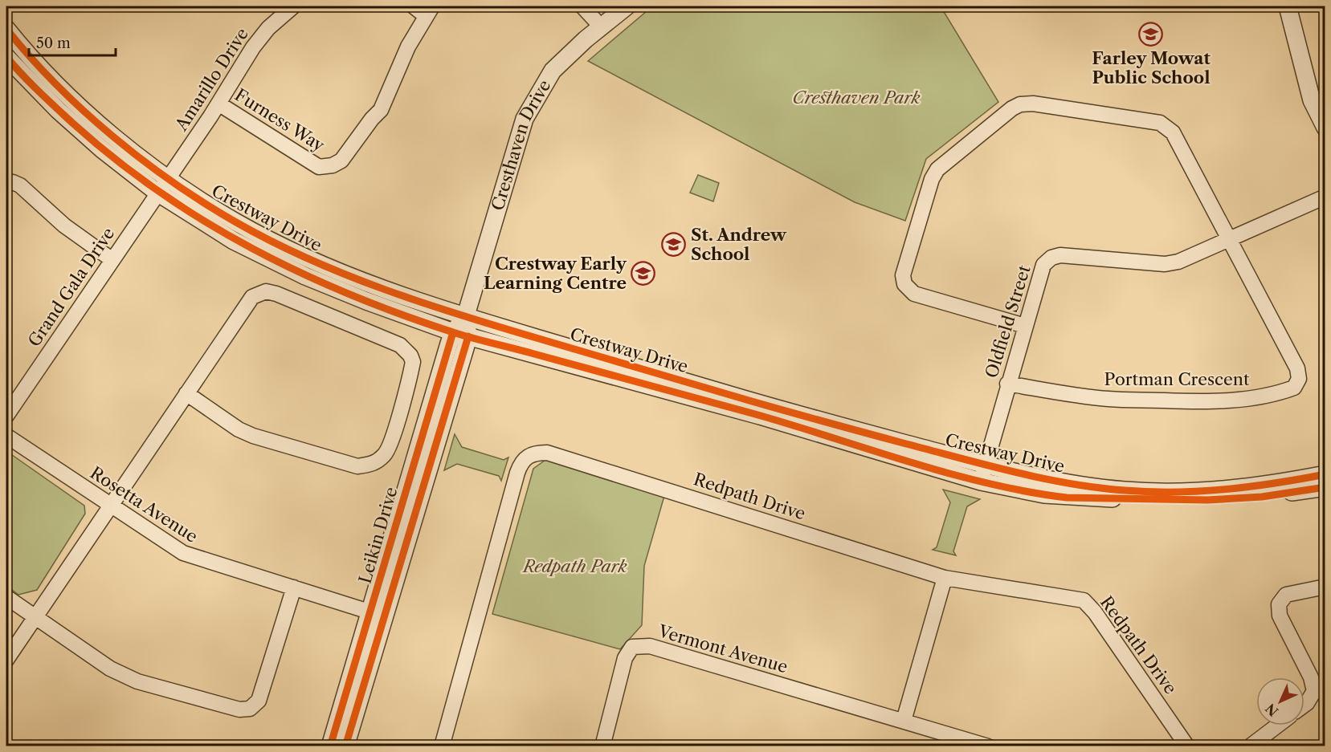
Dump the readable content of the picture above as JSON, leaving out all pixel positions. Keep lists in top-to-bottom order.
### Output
{
  "streets": {
    "street": [
      "Amarillo Drive",
      "Furness Way",
      "Cresthaven Drive",
      "Crestway Drive",
      "Grand Gala Drive",
      "Oldfield Street",
      "Portman Crescent",
      "Redpath Drive",
      "Rosetta Avenue",
      "Leikin Drive",
      "Vermont Avenue"
    ]
  },
  "crossings": [
    ["Amarillo Drive", "Furness Way"],
    ["Amarillo Drive", "Crestway Drive"],
    ["Amarillo Drive", "Grand Gala Drive"],
    ["Cresthaven Drive", "Crestway Drive"],
    ["Cresthaven Drive", "Leikin Drive"],
    ["Crestway Drive", "Grand Gala Drive"],
    ["Crestway Drive", "Oldfield Street"],
    ["Crestway Drive", "Leikin Drive"],
    ["Oldfield Street", "Portman Crescent"],
    ["Rosetta Avenue", "Leikin Drive"]
  ],
  "parks": ["Cresthaven Park", "Redpath Park"],
  "places": {
    "school or university": ["Farley Mowat Public School", "St. Andrew School", "Crestway Early Learning Centre"]
  },
  "scale_bar": "50 m",
  "north": "bottom left"
}
